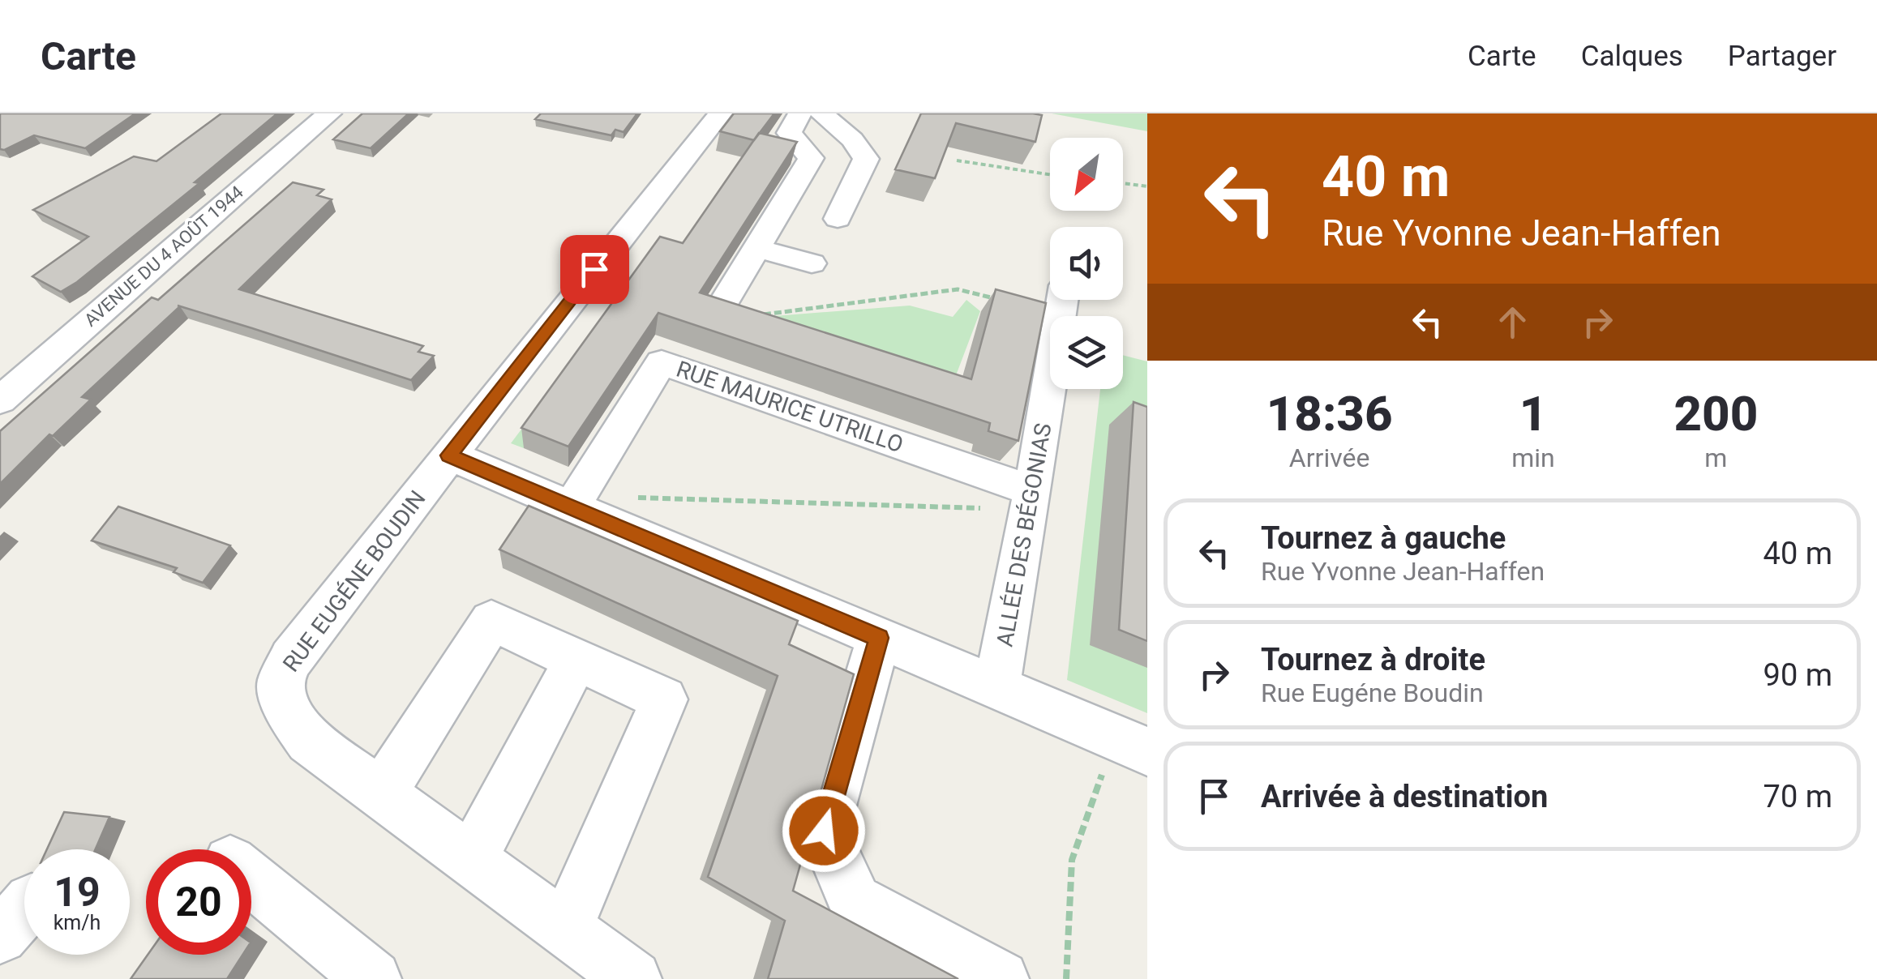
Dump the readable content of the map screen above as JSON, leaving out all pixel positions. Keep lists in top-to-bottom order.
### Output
{
  "streets": {
    "street": [
      "AVENUE DU 4 AOÛT 1944",
      "RUE MAURICE UTRILLO",
      "ALLÉE DES BÉGONIAS",
      "RUE EUGÉNE BOUDIN"
    ]
  },
  "crossings": [
    ["RUE MAURICE UTRILLO", "ALLÉE DES BÉGONIAS"]
  ],
  "north": "bottom left",
  "page": {
    "header": "Carte",
    "nav": ["Carte", "Calques", "Partager"],
    "turn": ["40 m", "Rue Yvonne Jean-Haffen"],
    "eta": [
      "18:36",
      "Arrivée",
      "1",
      "min",
      "200",
      "m"
    ],
    "list": [
      {
        "name": "Tournez à gauche",
        "note": "Rue Yvonne Jean-Haffen",
        "value": "40 m"
      },
      {
        "name": "Tournez à droite",
        "note": "Rue Eugéne Boudin",
        "value": "90 m"
      },
      {
        "name": "Arrivée à destination",
        "value": "70 m"
      }
    ],
    "speed": "19 km/h",
    "limit": "20"
  }
}
